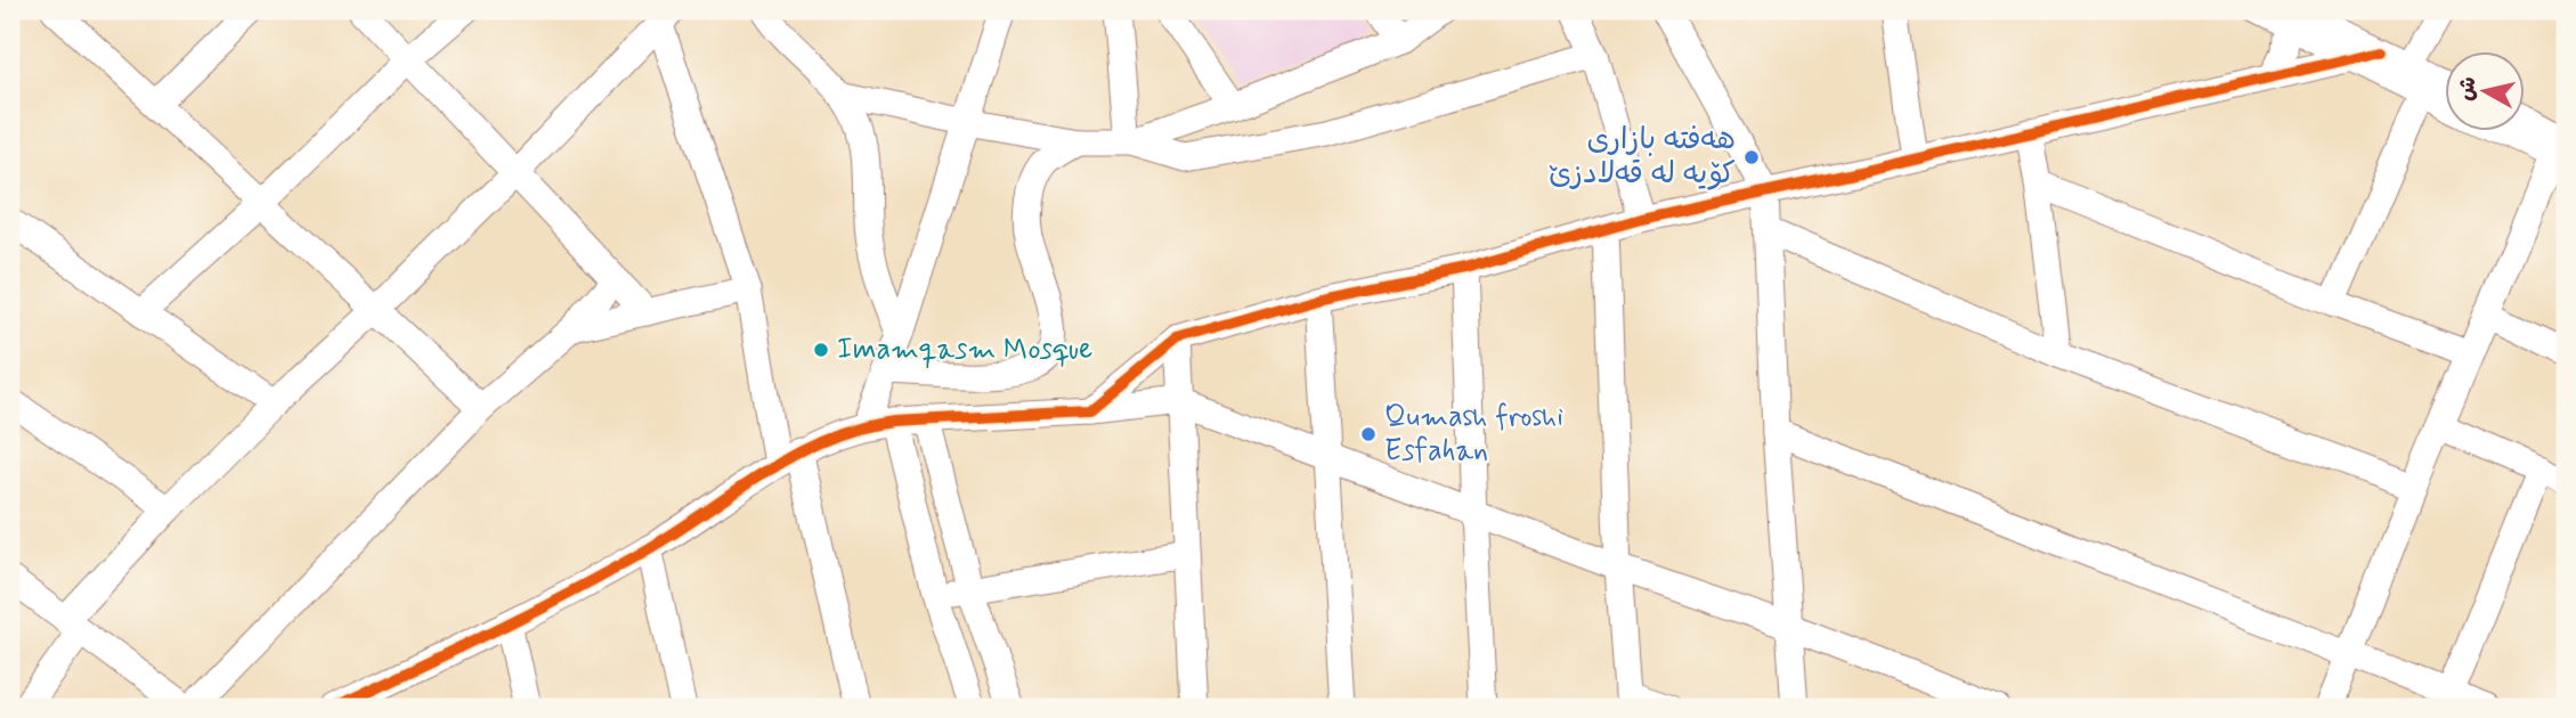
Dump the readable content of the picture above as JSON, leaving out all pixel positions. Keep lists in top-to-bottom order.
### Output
{
  "places": ["هەفتە بازاری کۆیە لە قەلادزێ", "Imamqasm Mosque", "Qumash froshi Esfahan"],
  "north": "left"
}
